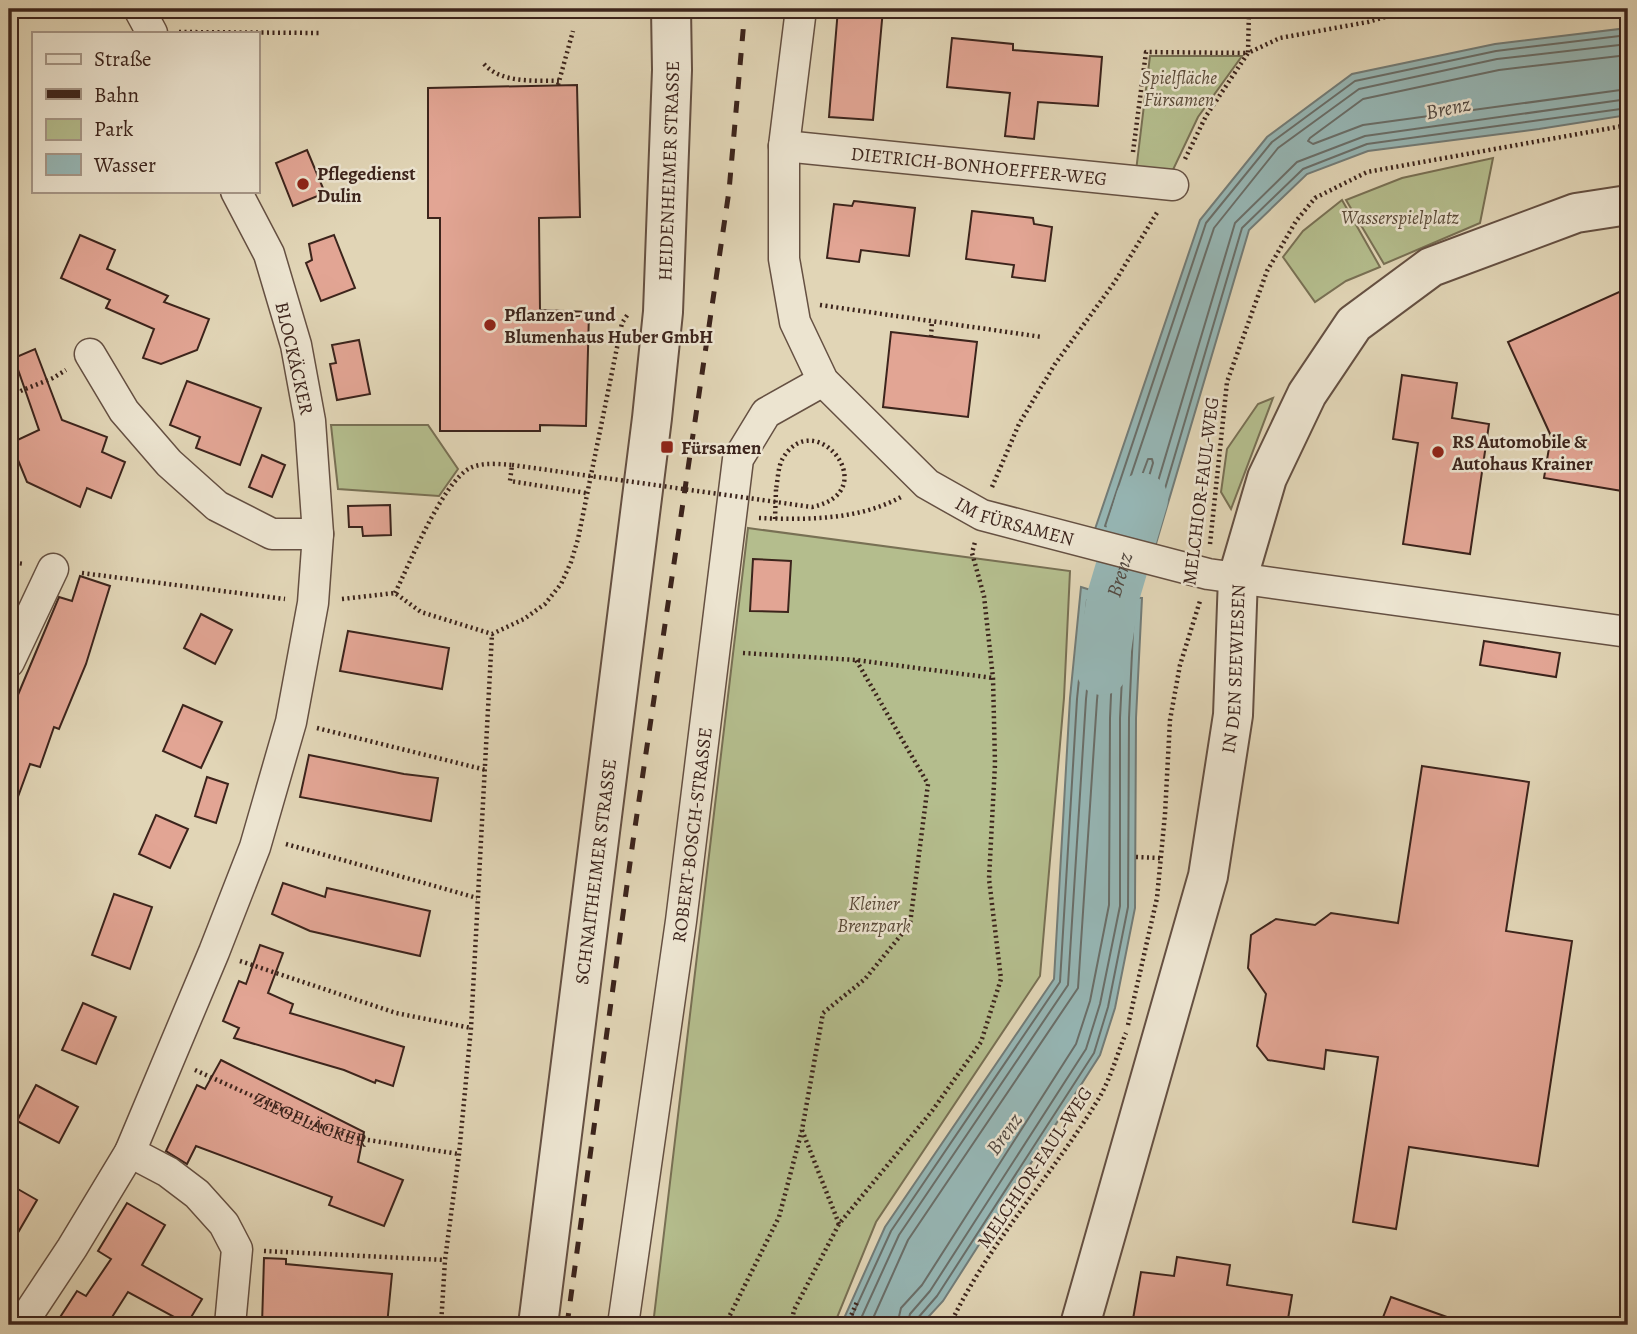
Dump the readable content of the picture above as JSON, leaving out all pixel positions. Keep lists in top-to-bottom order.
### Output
{
  "streets": {
    "street": [
      "DIETRICH-BONHOEFFER-WEG",
      "HEIDENHEIMER STRASSE",
      "BLOCKÄCKER",
      "IM FÜRSAMEN",
      "IN DEN SEEWIESEN",
      "ROBERT-BOSCH-STRASSE",
      "SCHNAITHEIMER STRASSE"
    ],
    "path": ["MELCHIOR-FAUL-WEG", "ZIEGELÄCKER"]
  },
  "crossings": [
    ["DIETRICH-BONHOEFFER-WEG", "IM FÜRSAMEN"],
    ["HEIDENHEIMER STRASSE", "SCHNAITHEIMER STRASSE"],
    ["MELCHIOR-FAUL-WEG", "IM FÜRSAMEN"],
    ["MELCHIOR-FAUL-WEG", "IN DEN SEEWIESEN"],
    ["IM FÜRSAMEN", "IN DEN SEEWIESEN"],
    ["IM FÜRSAMEN", "ROBERT-BOSCH-STRASSE"]
  ],
  "water": ["Brenz"],
  "parks": ["Spielfläche Fürsamen", "Wasserspielplatz", "Kleiner Brenzpark"],
  "places": {
    "other": ["Pflegedienst Dulin", "Pflanzen- und Blumenhaus Huber GmbH", "RS Automobile & Autohaus Krainer"],
    "transit": ["Fürsamen"]
  },
  "legend": [
    "Straße",
    "Bahn",
    "Park",
    "Wasser"
  ]
}
